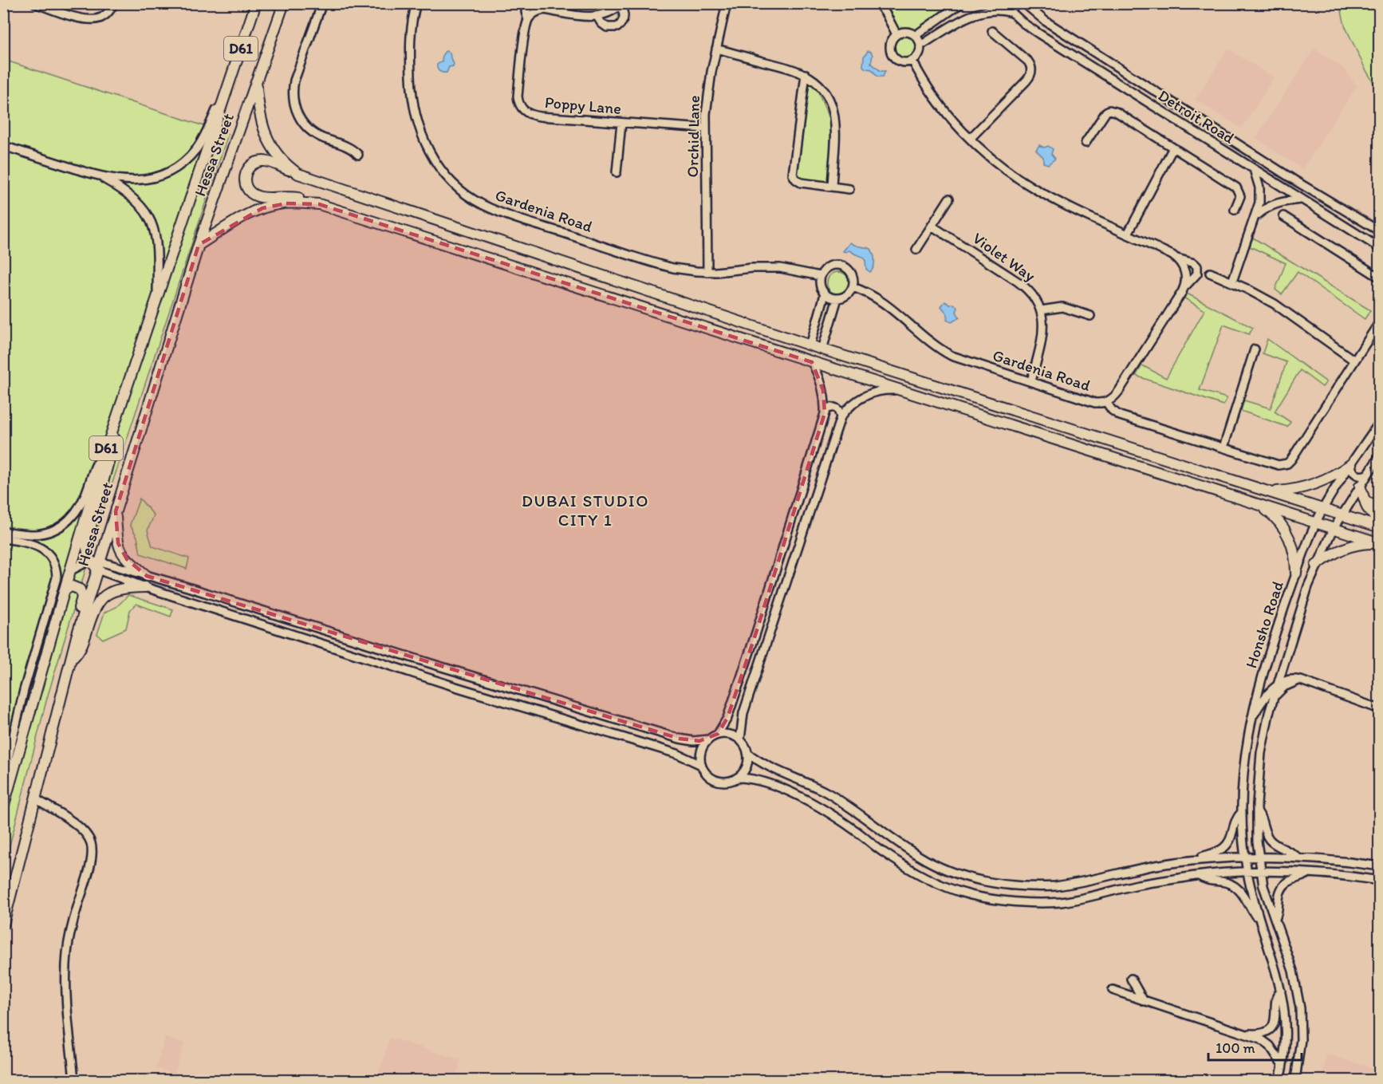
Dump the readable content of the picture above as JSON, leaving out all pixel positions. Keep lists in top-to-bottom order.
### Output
{
  "streets": {
    "main road": ["D61", "Hessa Street"],
    "street": [
      "Poppy Lane",
      "Detroit Road",
      "Orchid Lane",
      "Gardenia Road",
      "Violet Way",
      "Honsho Road"
    ]
  },
  "crossings": [
    ["Poppy Lane", "Orchid Lane"],
    ["Orchid Lane", "Gardenia Road"],
    ["Gardenia Road", "Violet Way"]
  ],
  "districts": ["DUBAI STUDIO CITY 1"],
  "scale_bar": "100 m"
}
